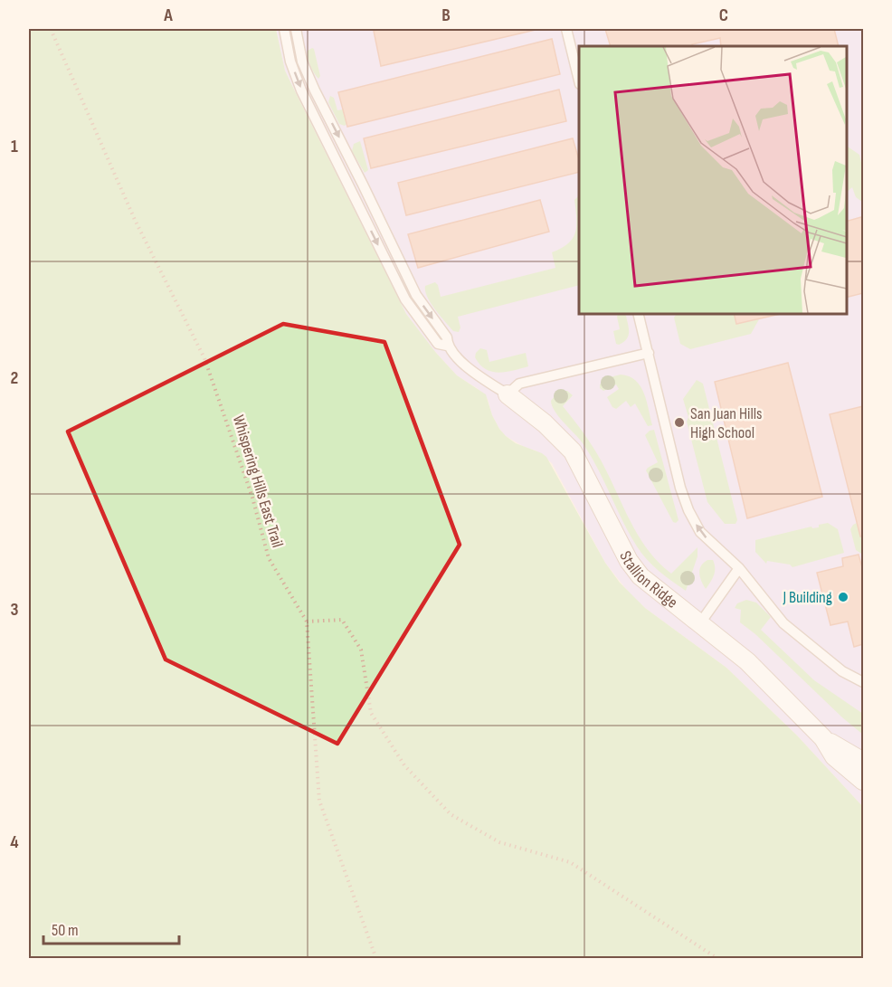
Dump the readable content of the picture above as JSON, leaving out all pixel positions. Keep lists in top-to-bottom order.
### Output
{
  "streets": {
    "street": ["Stallion Ridge"],
    "path": ["Whispering Hills East Trail"]
  },
  "places": ["San Juan Hills High School", "J Building"],
  "scale_bar": "50 m",
  "grid": {
    "columns": ["A", "B", "C"],
    "rows": [
      "1",
      "2",
      "3",
      "4"
    ]
  }
}
